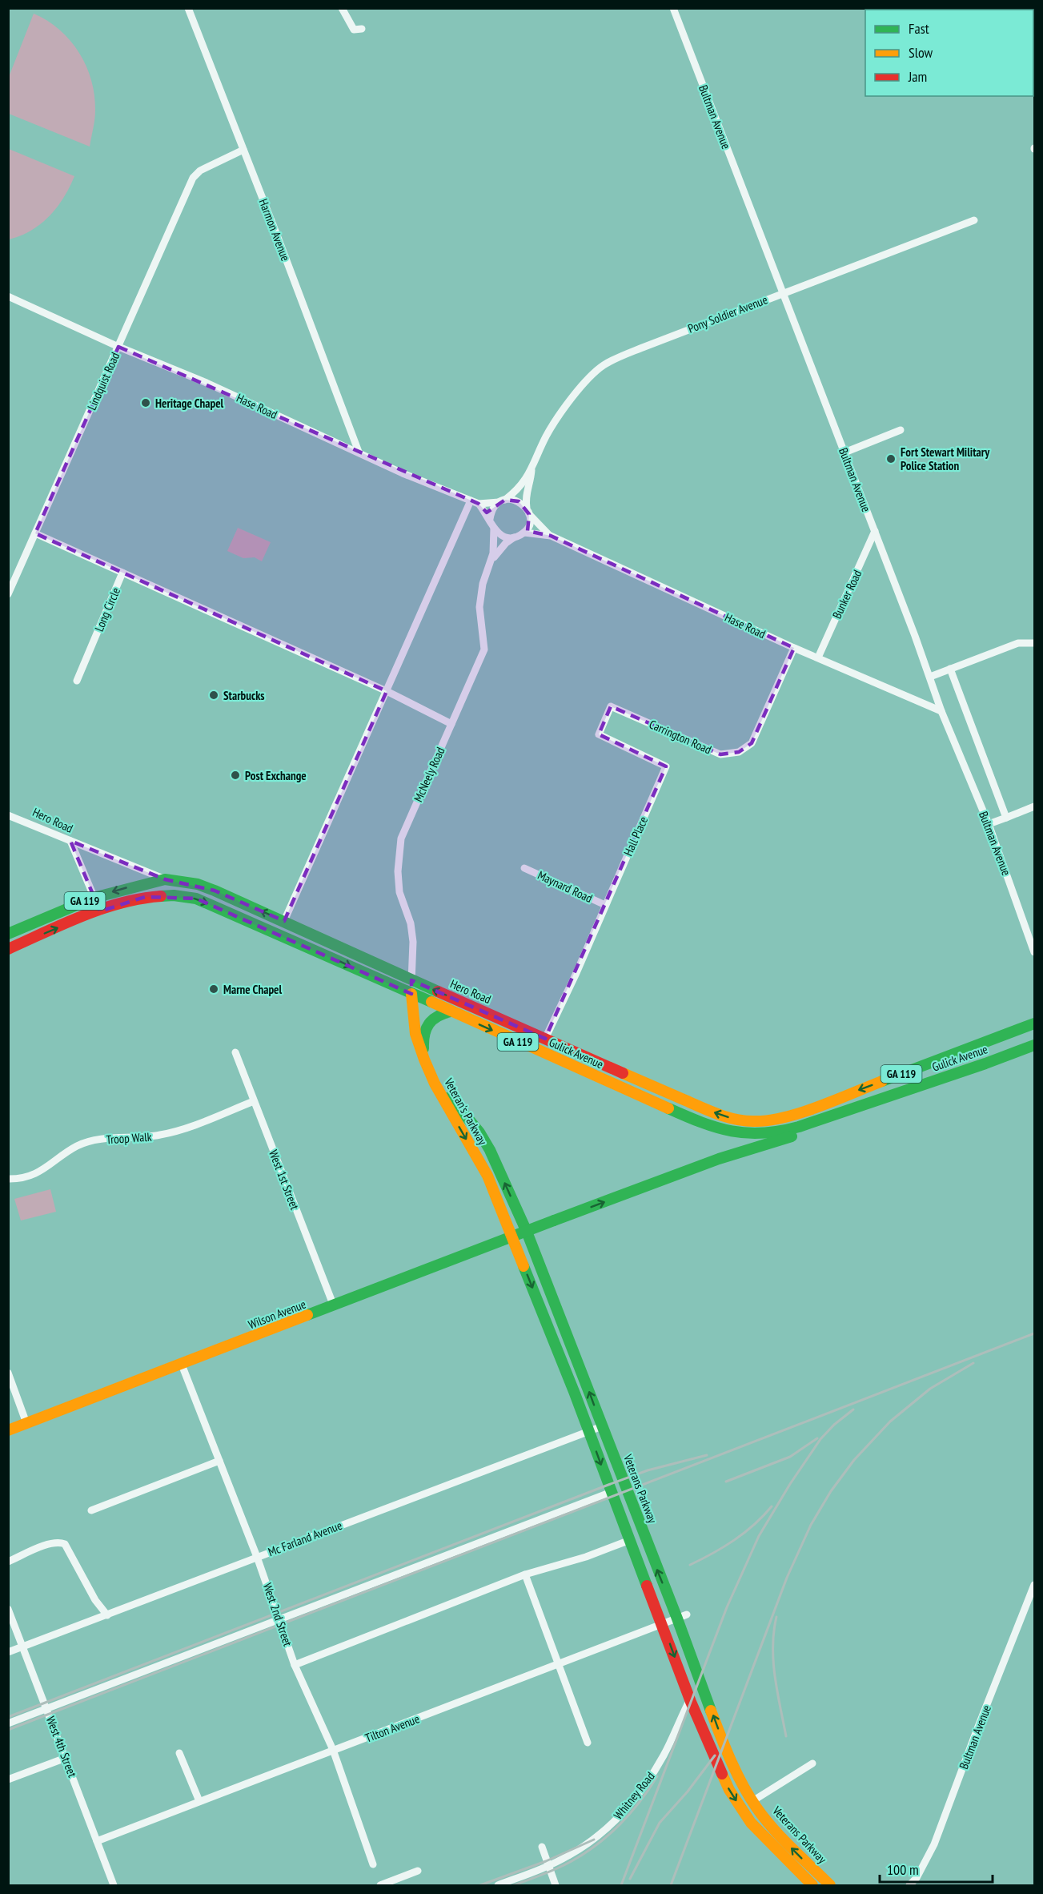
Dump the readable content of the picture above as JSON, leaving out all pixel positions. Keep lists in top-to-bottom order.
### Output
{
  "streets": {
    "main road": [
      "Hero Road",
      "GA 119",
      "Gulick Avenue",
      "Veteran's Parkway",
      "Wilson Avenue",
      "Veterans Parkway"
    ],
    "street": [
      "Bultman Avenue",
      "Harmon Avenue",
      "Pony Soldier Avenue",
      "Lindquist Road",
      "Hase Road",
      "Bunker Road",
      "Long Circle",
      "Carrington Road",
      "McNeely Road",
      "Hall Place",
      "Maynard Road",
      "Troop Walk",
      "West 1st Street",
      "Mc Farland Avenue",
      "West 2nd Street",
      "Tilton Avenue",
      "West 4th Street",
      "Whitney Road"
    ]
  },
  "crossings": [
    ["Bultman Avenue", "Pony Soldier Avenue"],
    ["Bultman Avenue", "Hase Road"],
    ["Bultman Avenue", "Bunker Road"],
    ["Harmon Avenue", "Lindquist Road"],
    ["Harmon Avenue", "Hase Road"],
    ["Lindquist Road", "Hase Road"],
    ["Lindquist Road", "Long Circle"],
    ["Hase Road", "Bunker Road"],
    ["Hase Road", "Carrington Road"],
    ["Carrington Road", "Hall Place"],
    ["McNeely Road", "Hero Road"],
    ["McNeely Road", "Gulick Avenue"],
    ["McNeely Road", "Veteran's Parkway"],
    ["Hero Road", "Hall Place"],
    ["Hero Road", "GA 119"],
    ["Hero Road", "Gulick Avenue"],
    ["Hall Place", "Maynard Road"],
    ["Gulick Avenue", "Veteran's Parkway"],
    ["Gulick Avenue", "Wilson Avenue"],
    ["Veteran's Parkway", "Wilson Avenue"],
    ["Veteran's Parkway", "Veterans Parkway"],
    ["Troop Walk", "West 1st Street"],
    ["West 1st Street", "Wilson Avenue"],
    ["Wilson Avenue", "Veterans Parkway"],
    ["Wilson Avenue", "West 2nd Street"],
    ["Veterans Parkway", "Mc Farland Avenue"],
    ["Veterans Parkway", "Tilton Avenue"],
    ["Mc Farland Avenue", "West 2nd Street"],
    ["Mc Farland Avenue", "West 4th Street"],
    ["West 2nd Street", "Tilton Avenue"],
    ["Tilton Avenue", "West 4th Street"]
  ],
  "one_way": [
    "Hero Road",
    "Gulick Avenue",
    "Veteran's Parkway",
    "Wilson Avenue"
  ],
  "places": [
    "Heritage Chapel",
    "Fort Stewart Military Police Station",
    "Starbucks",
    "Post Exchange",
    "Marne Chapel"
  ],
  "legend": ["Fast", "Slow", "Jam"],
  "scale_bar": "100 m"
}
